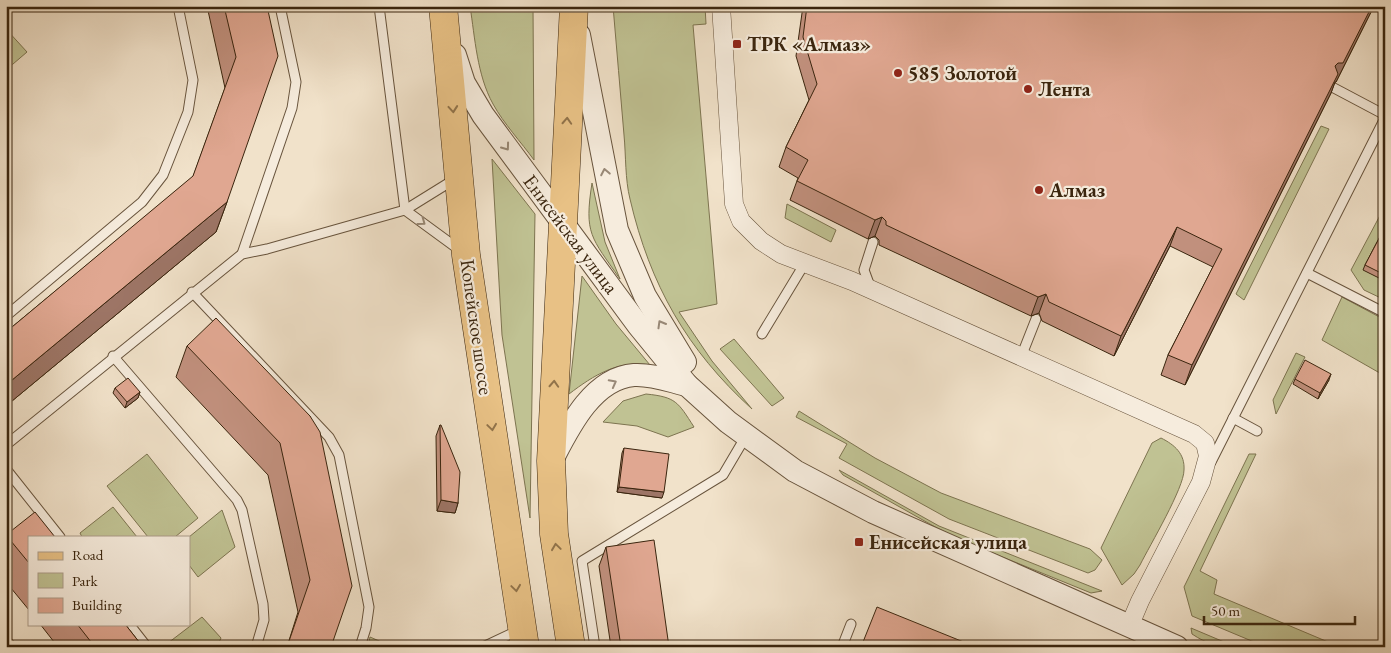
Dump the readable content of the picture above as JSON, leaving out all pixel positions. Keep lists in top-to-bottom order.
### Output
{
  "streets": {
    "main road": ["Копейское шоссе"],
    "street": ["Енисейская улица"]
  },
  "crossings": [
    ["Енисейская улица", "Копейское шоссе"]
  ],
  "places": {
    "transit": ["ТРК «Алмаз»", "Енисейская улица"],
    "other": ["585 Золотой", "Лента", "Алмаз"]
  },
  "legend": ["Road", "Park", "Building"],
  "scale_bar": "50 m"
}
